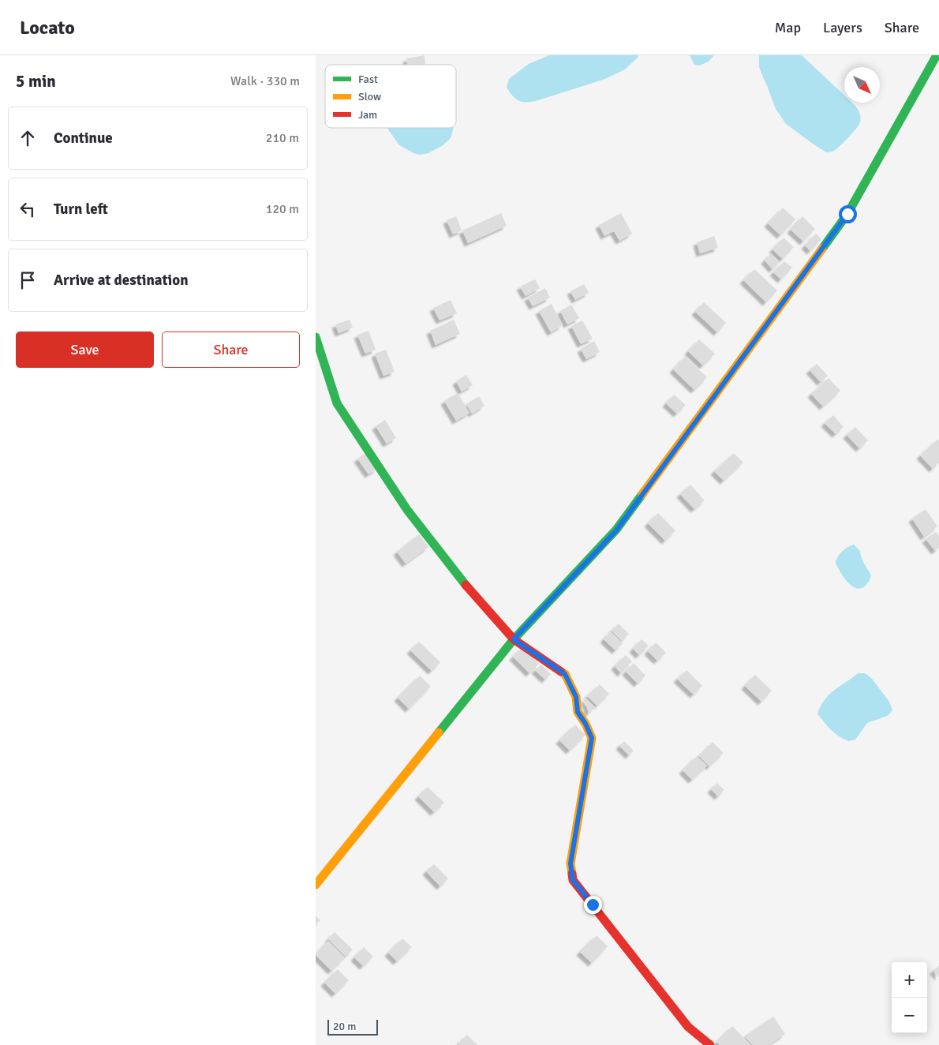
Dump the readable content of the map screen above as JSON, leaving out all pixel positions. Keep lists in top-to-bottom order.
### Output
{
  "legend": ["Fast", "Slow", "Jam"],
  "scale_bar": "20 m",
  "north": "bottom right",
  "page": {
    "header": "Locato",
    "nav": ["Map", "Layers", "Share"],
    "heading": ["5 min", "Walk · 330 m"],
    "list": [
      ["Continue", "210 m"],
      ["Turn left", "120 m"],
      "Arrive at destination"
    ],
    "buttons": ["Save", "Share"],
    "map_buttons": ["+", "−"],
    "scale": "20 m"
  }
}
